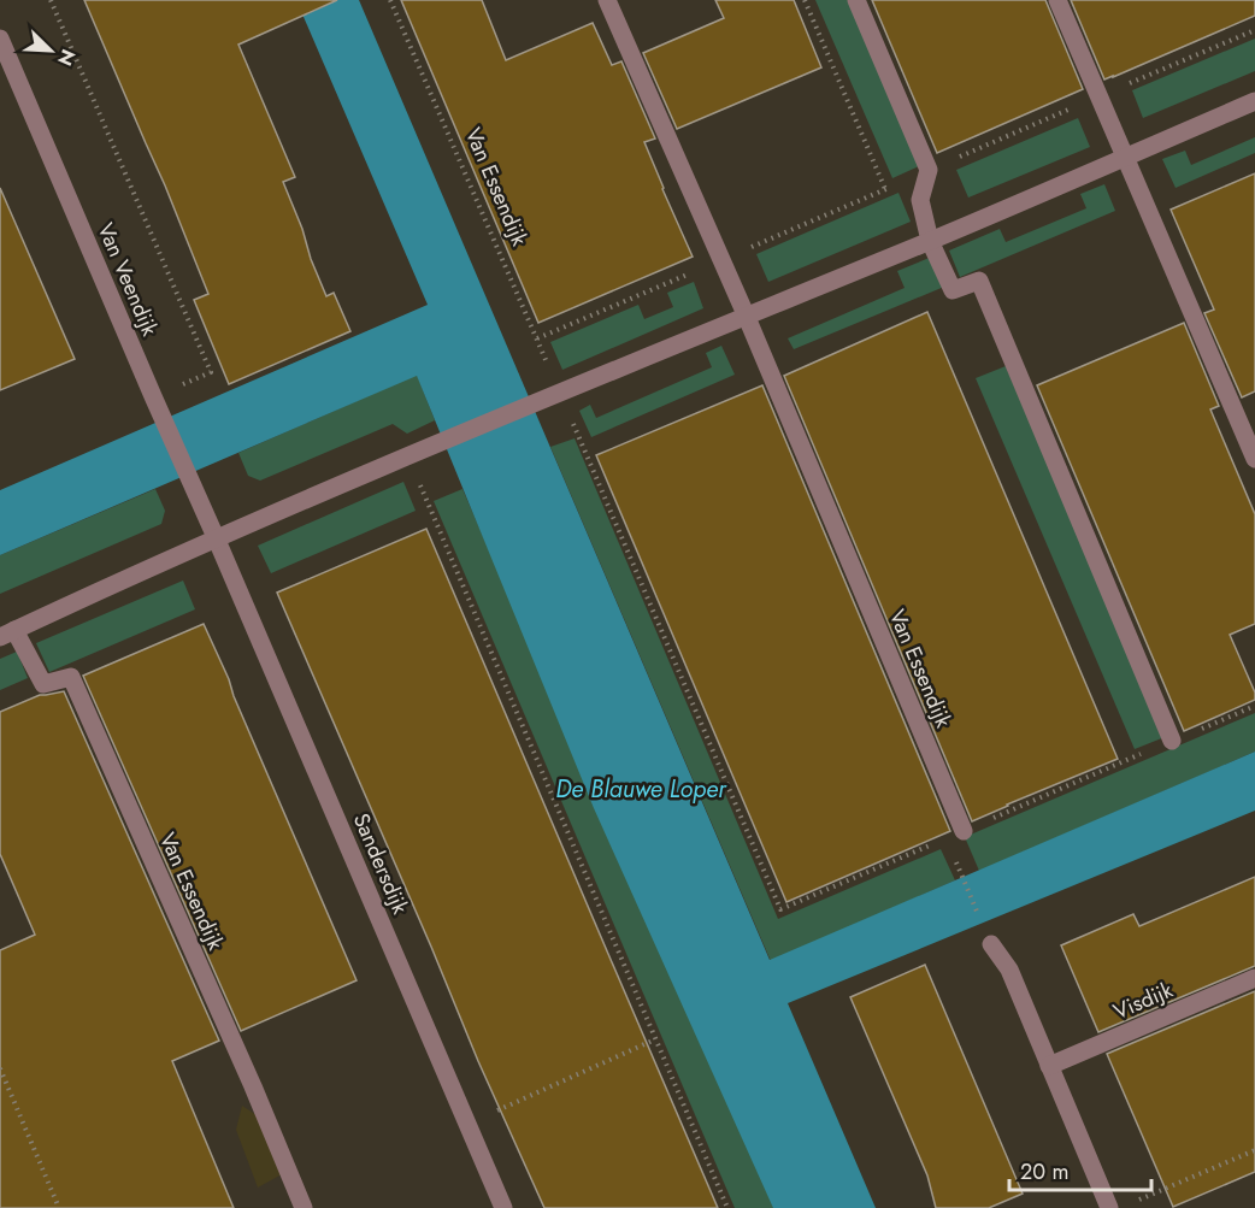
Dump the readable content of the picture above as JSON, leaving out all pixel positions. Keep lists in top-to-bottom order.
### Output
{
  "streets": {
    "street": [
      "Van Essendijk",
      "Van Veendijk",
      "Sandersdijk",
      "Visdijk"
    ]
  },
  "crossings": [
    ["Van Essendijk", "Van Veendijk"],
    ["Van Essendijk", "Sandersdijk"],
    ["Van Veendijk", "Sandersdijk"]
  ],
  "water": ["De Blauwe Loper"],
  "scale_bar": "20 m",
  "north": "bottom right"
}
